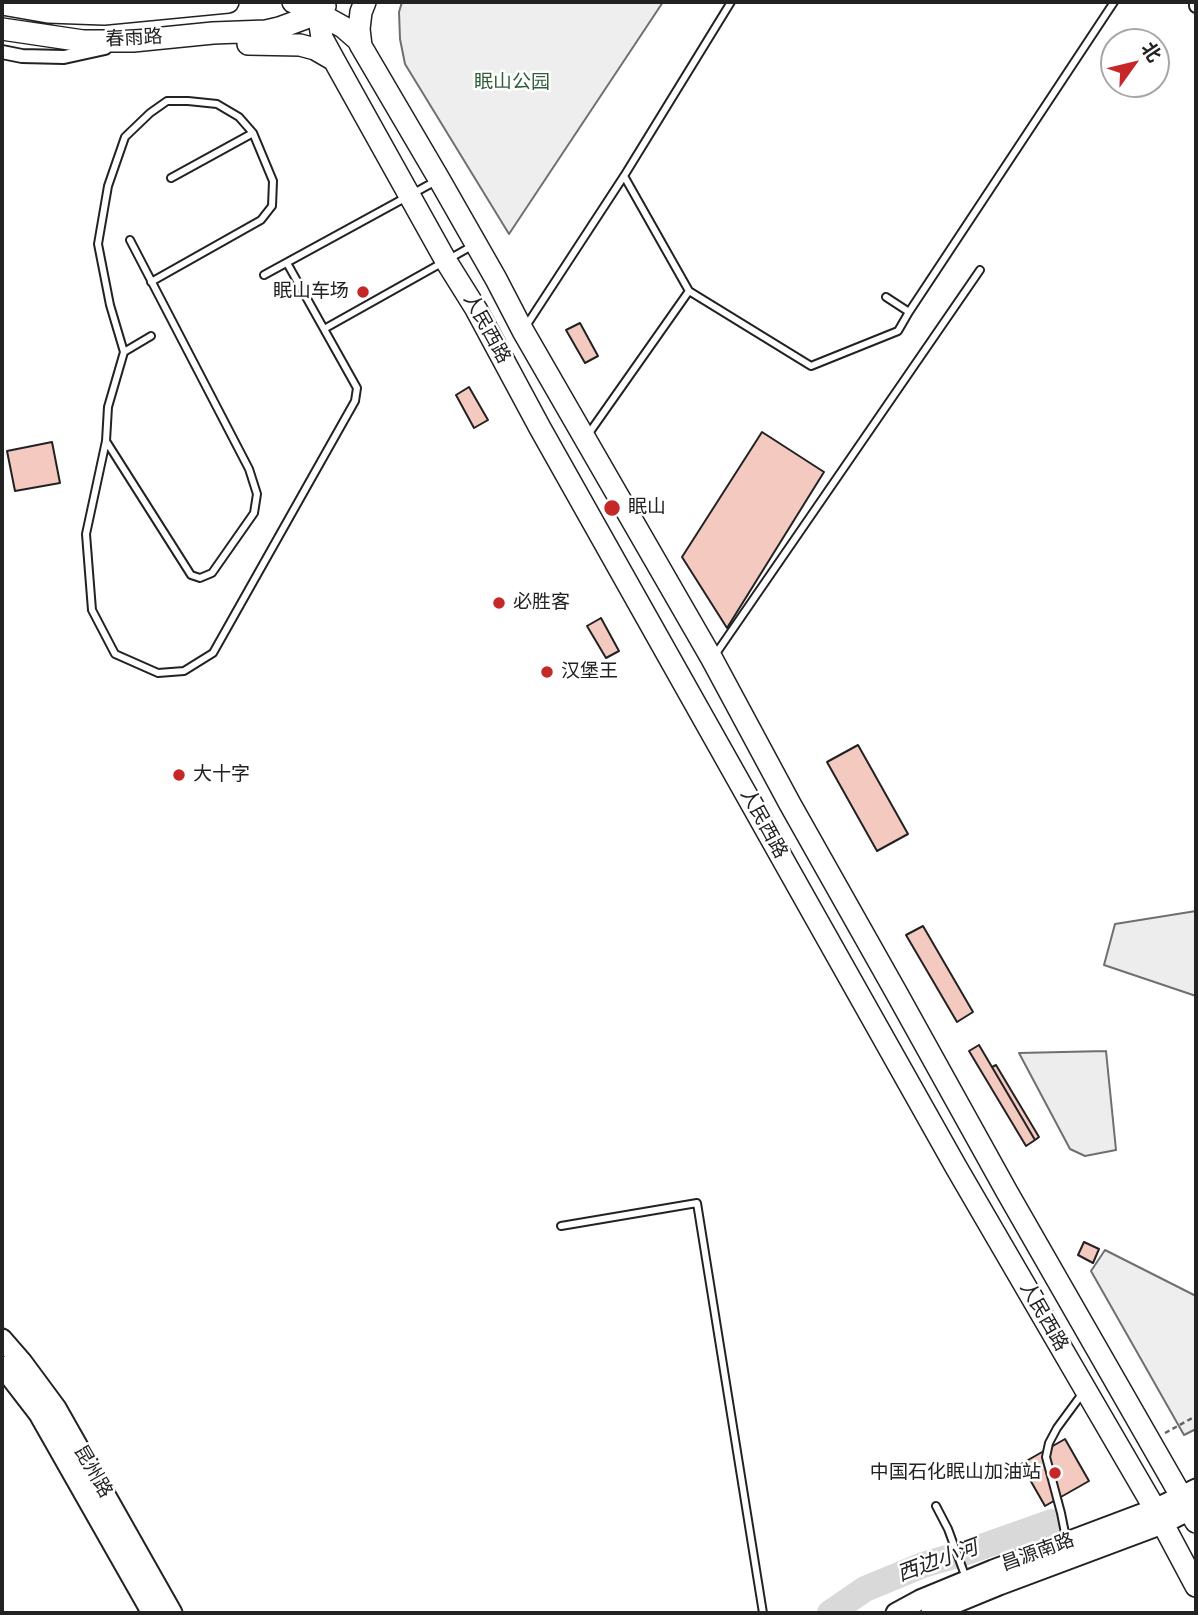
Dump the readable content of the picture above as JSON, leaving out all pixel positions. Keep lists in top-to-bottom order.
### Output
{
  "streets": {
    "main road": ["春雨路", "人民西路"],
    "street": ["昆州路", "昌源南路"]
  },
  "crossings": [
    ["春雨路", "人民西路"],
    ["人民西路", "昌源南路"]
  ],
  "water": ["西边小河"],
  "parks": ["眠山公园"],
  "places": [
    "眠山车场",
    "眠山",
    "必胜客",
    "汉堡王",
    "大十字",
    "中国石化眠山加油站"
  ],
  "north": "top right"
}
